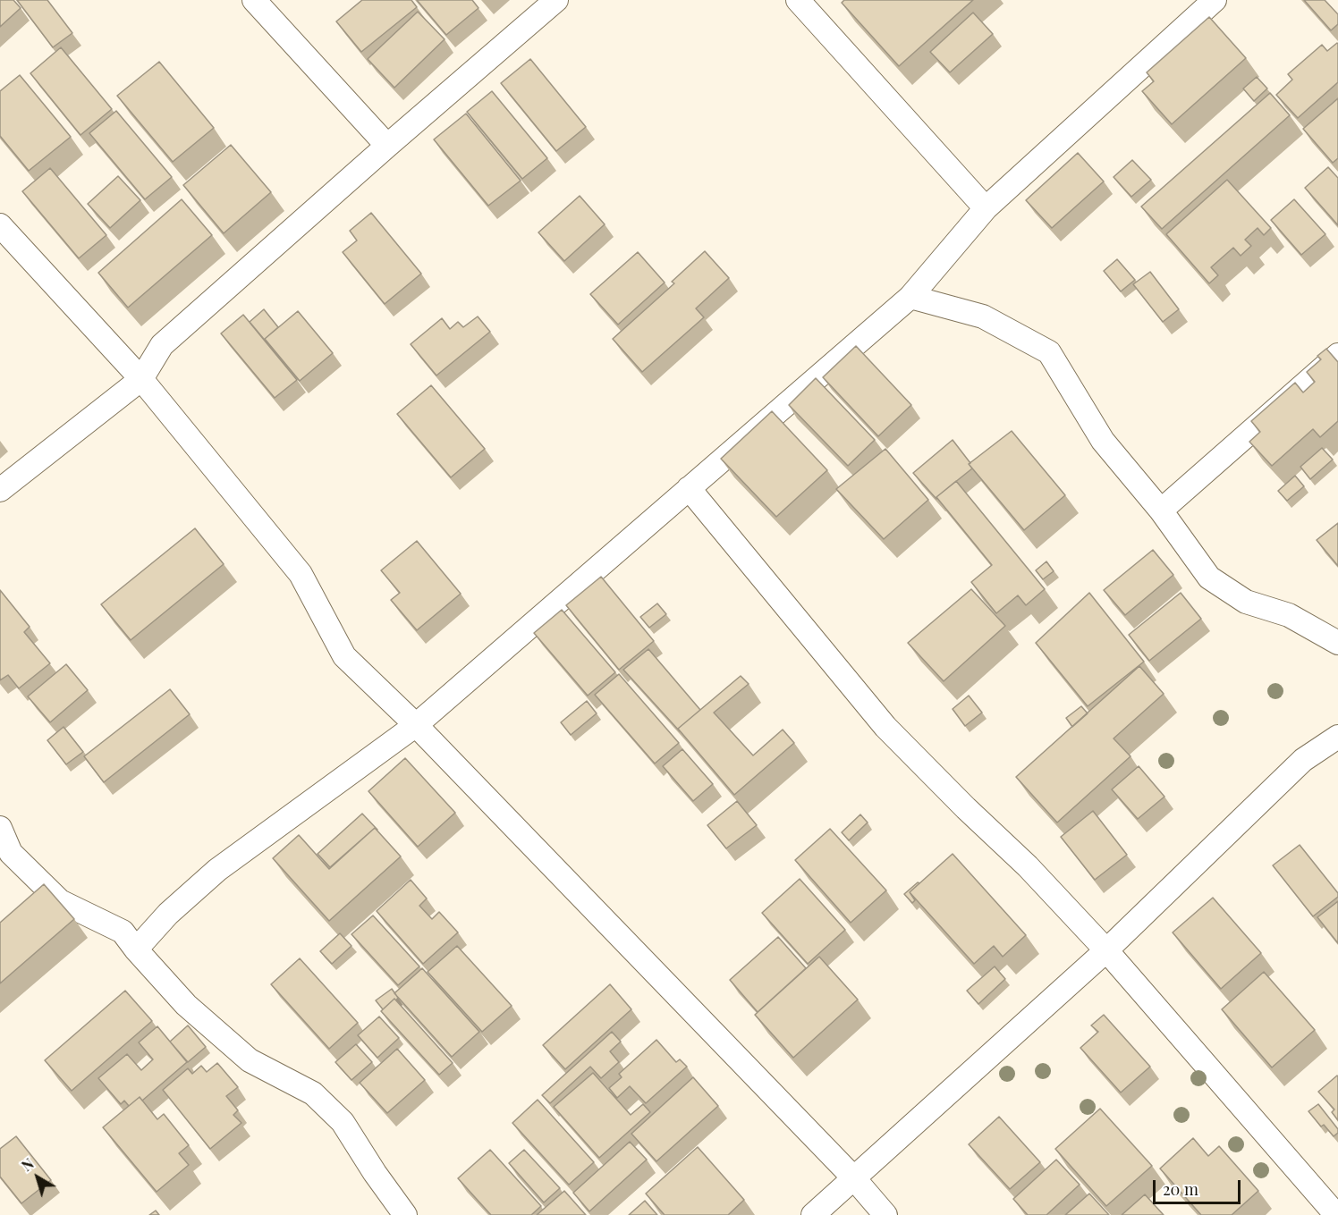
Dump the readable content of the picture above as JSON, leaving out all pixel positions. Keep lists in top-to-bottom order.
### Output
{
  "scale_bar": "20 m",
  "north": "top left"
}
